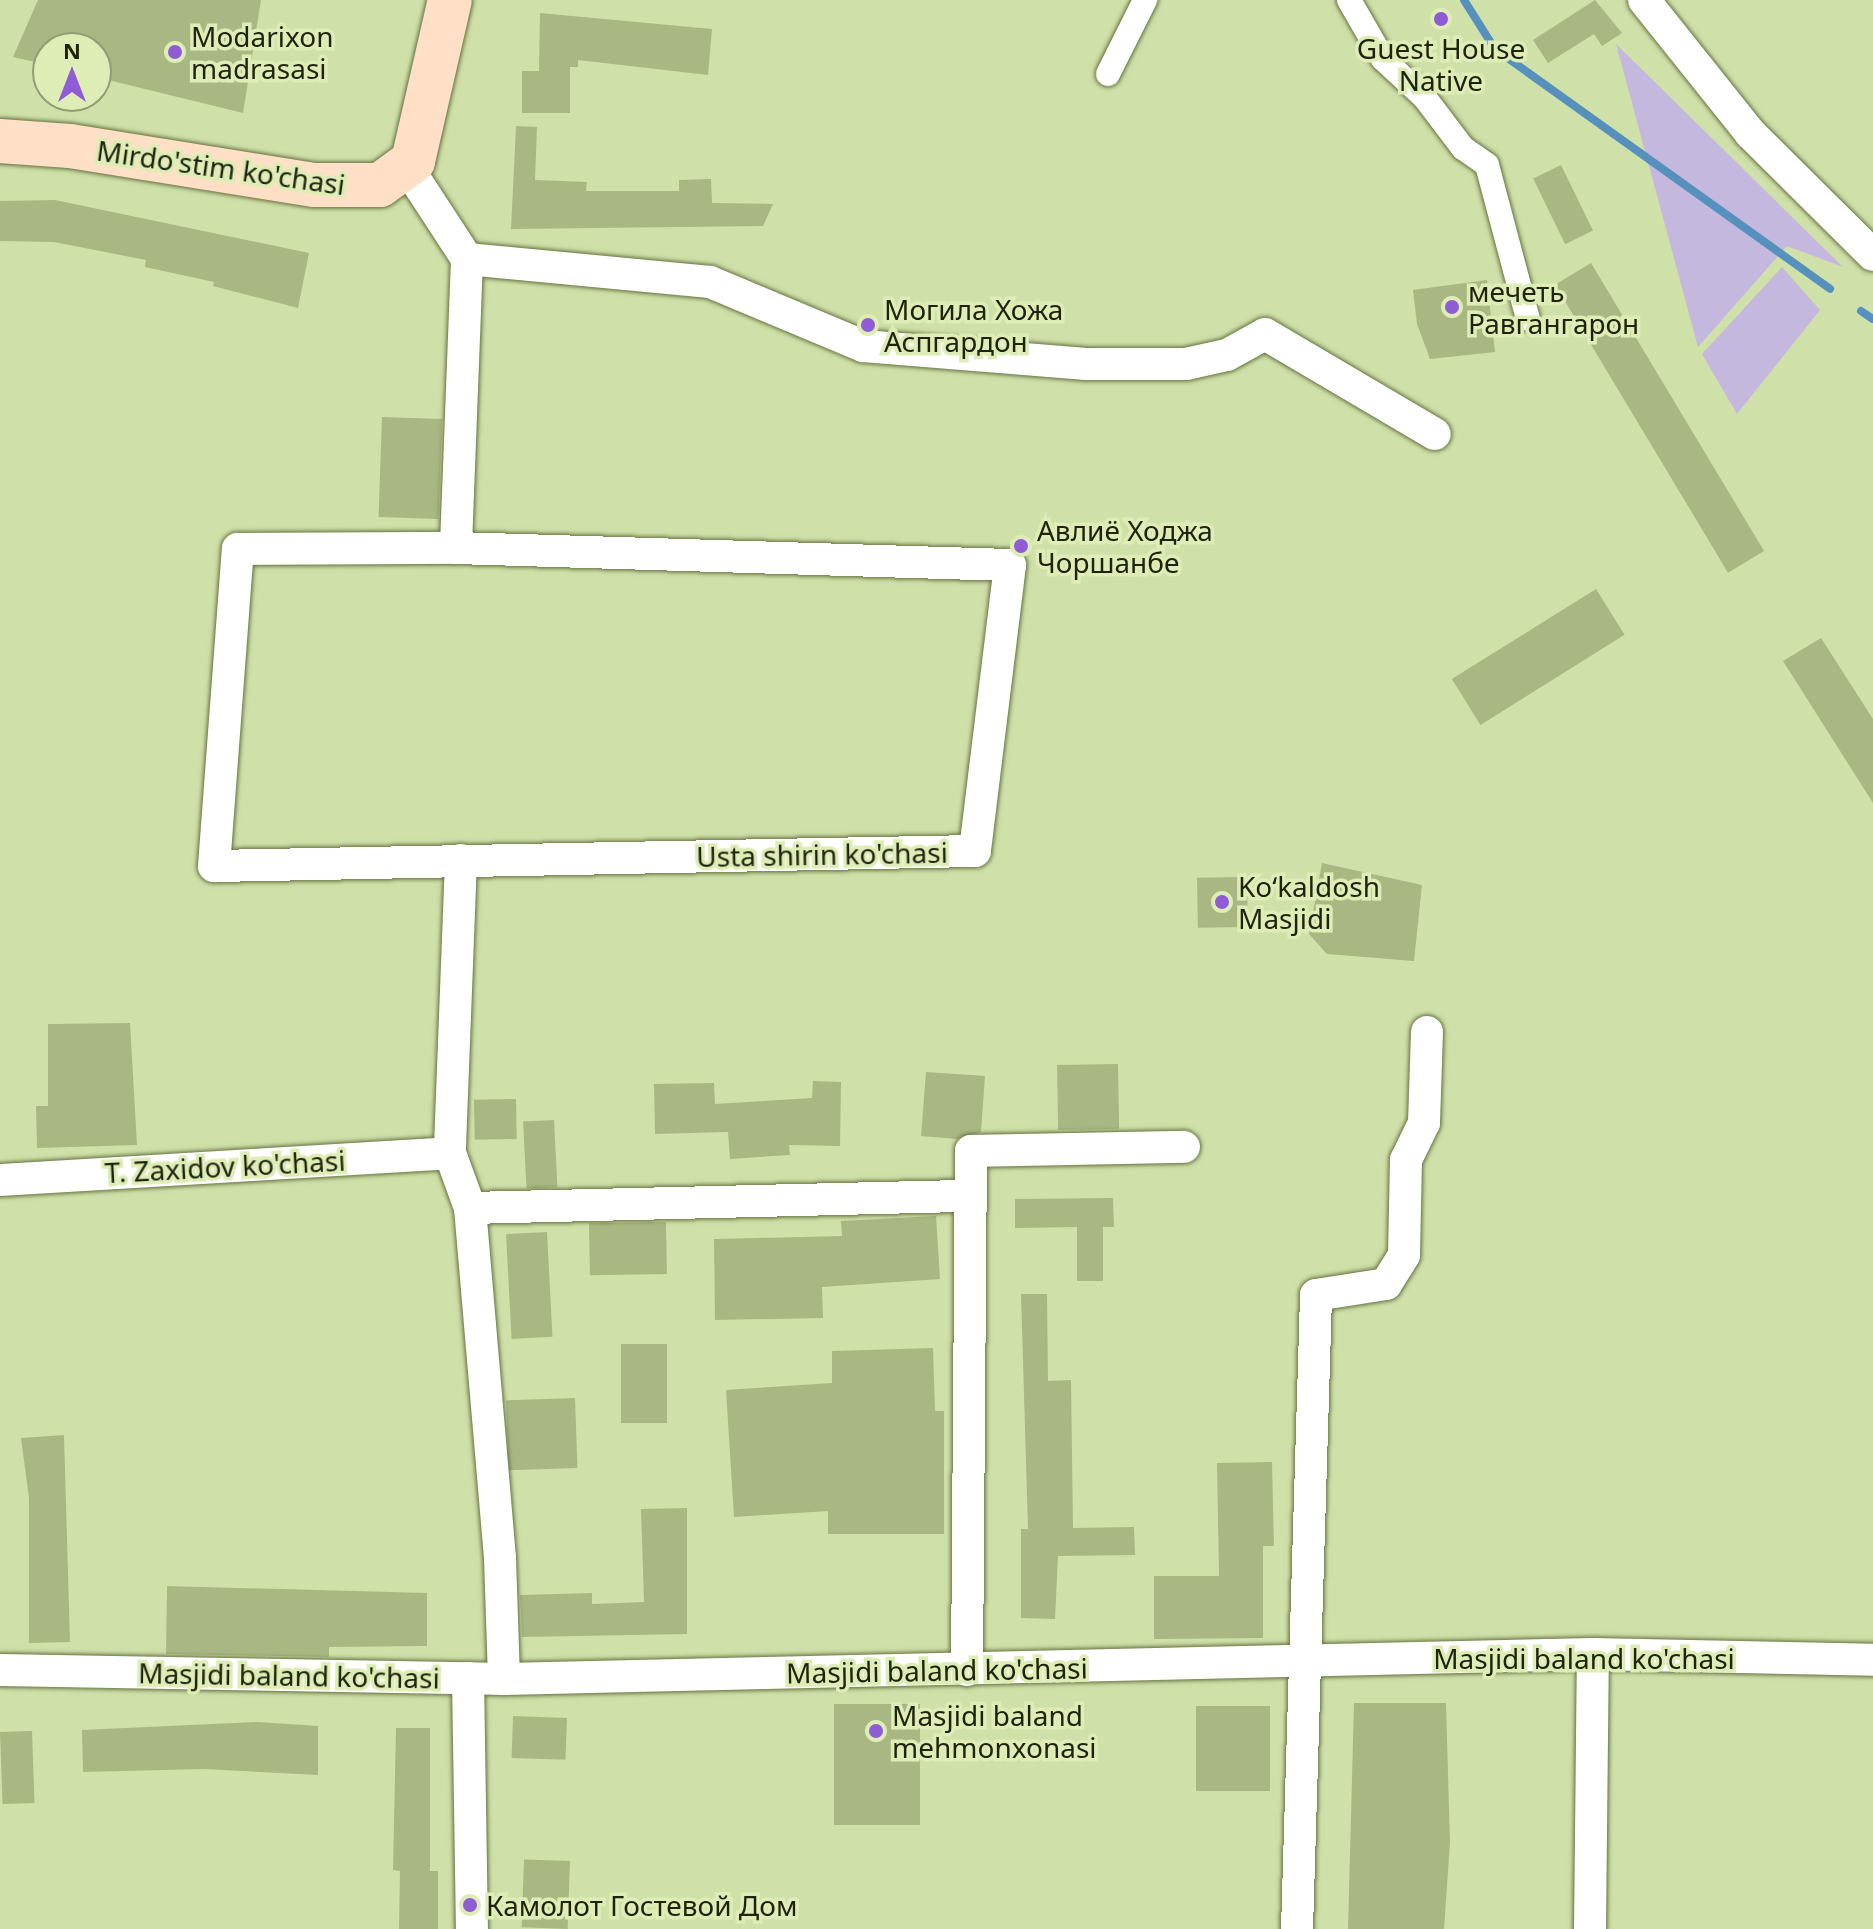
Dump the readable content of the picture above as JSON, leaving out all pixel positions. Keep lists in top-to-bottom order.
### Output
{
  "streets": {
    "main road": ["Mirdo'stim ko'chasi"],
    "street": ["Usta shirin ko'chasi", "T. Zaxidov ko'chasi", "Masjidi baland ko'chasi"]
  },
  "places": [
    "Guest House Native",
    "Modarixon madrasasi",
    "мечеть Равгангарон",
    "Могила Хожа Аспгардон",
    "Авлиё Ходжа Чоршанбе",
    "Koʻkaldosh Masjidi",
    "Masjidi baland mehmonxonasi",
    "Камолот Гостевой Дом"
  ],
  "north": "top"
}
